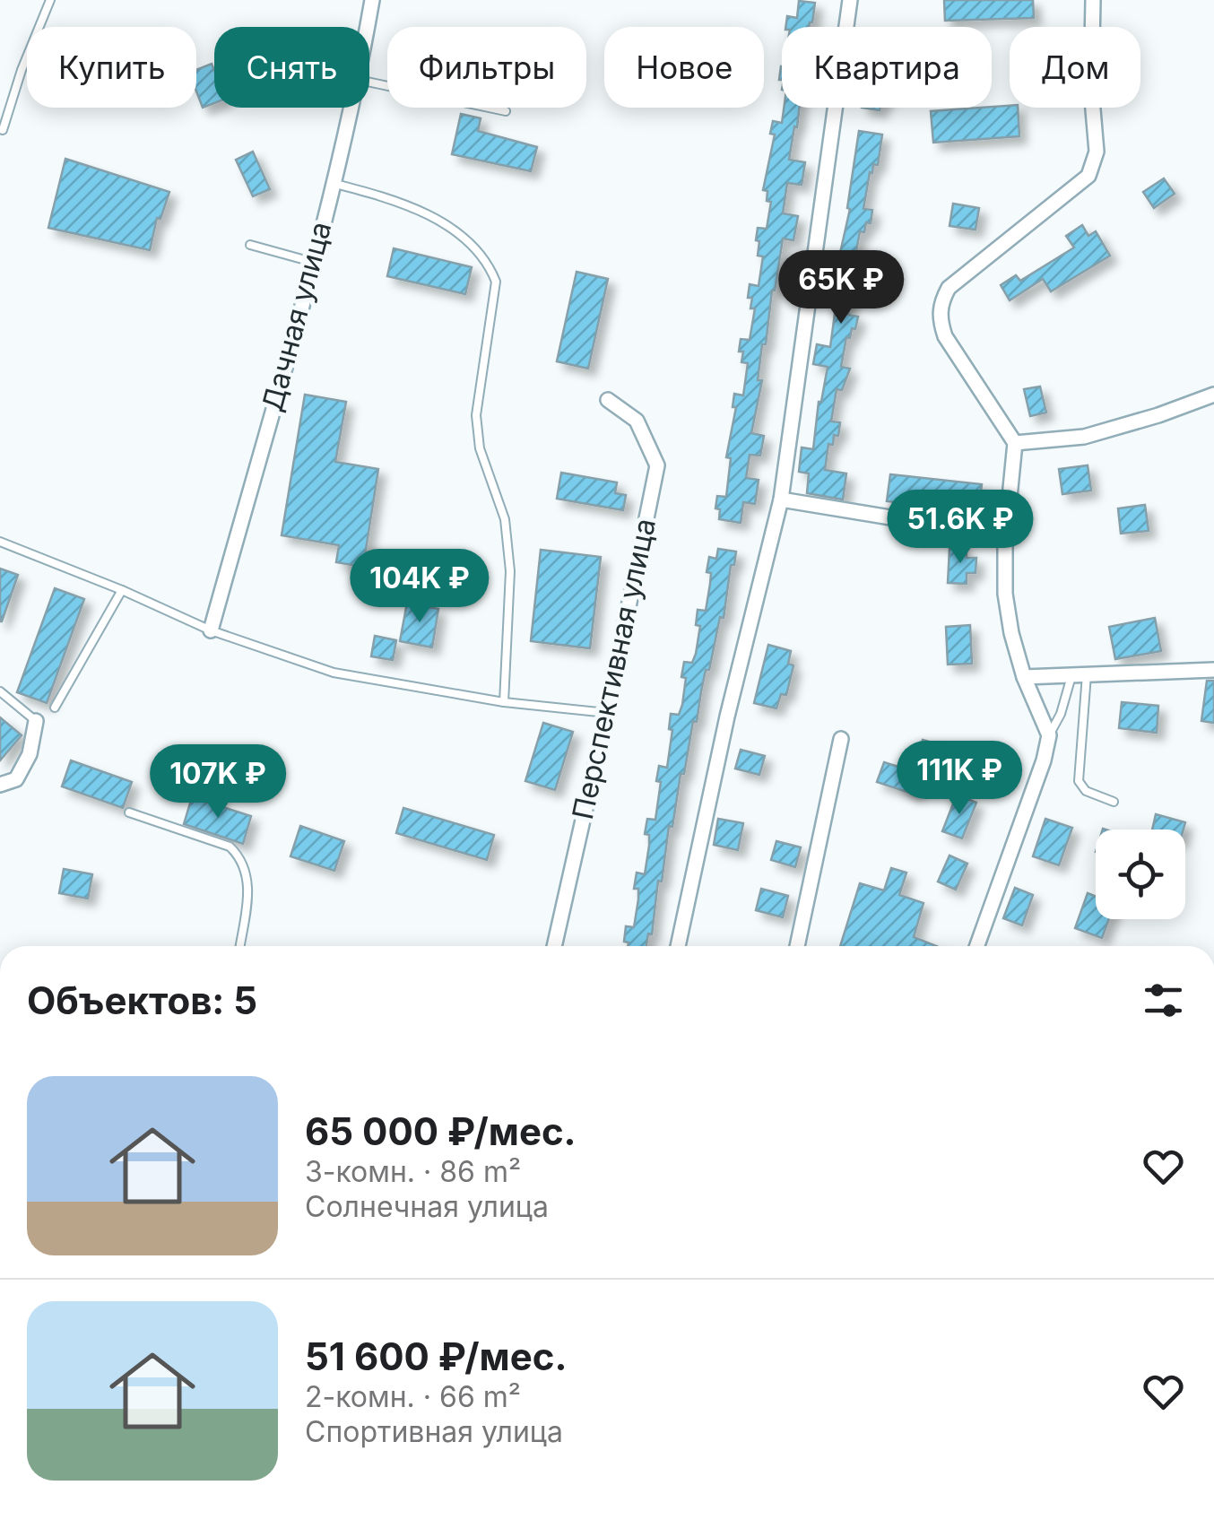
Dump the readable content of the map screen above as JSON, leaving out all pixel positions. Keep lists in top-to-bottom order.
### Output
{
  "streets": {
    "street": ["Дачная улица", "Перспективная улица"]
  },
  "page": {
    "chip": [
      "Купить",
      "Снять",
      "Фильтры",
      "Новое",
      "Квартира",
      "Дом"
    ],
    "price": [
      "65K ₽",
      "51.6K ₽",
      "104K ₽",
      "111K ₽",
      "107K ₽"
    ],
    "heading": "Объектов: 5",
    "list": [
      {
        "name": "65 000 ₽/мес.",
        "note": "3-комн. · 86 m² · Солнечная улица"
      },
      {
        "name": "51 600 ₽/мес.",
        "note": "2-комн. · 66 m² · Спортивная улица"
      }
    ]
  }
}
